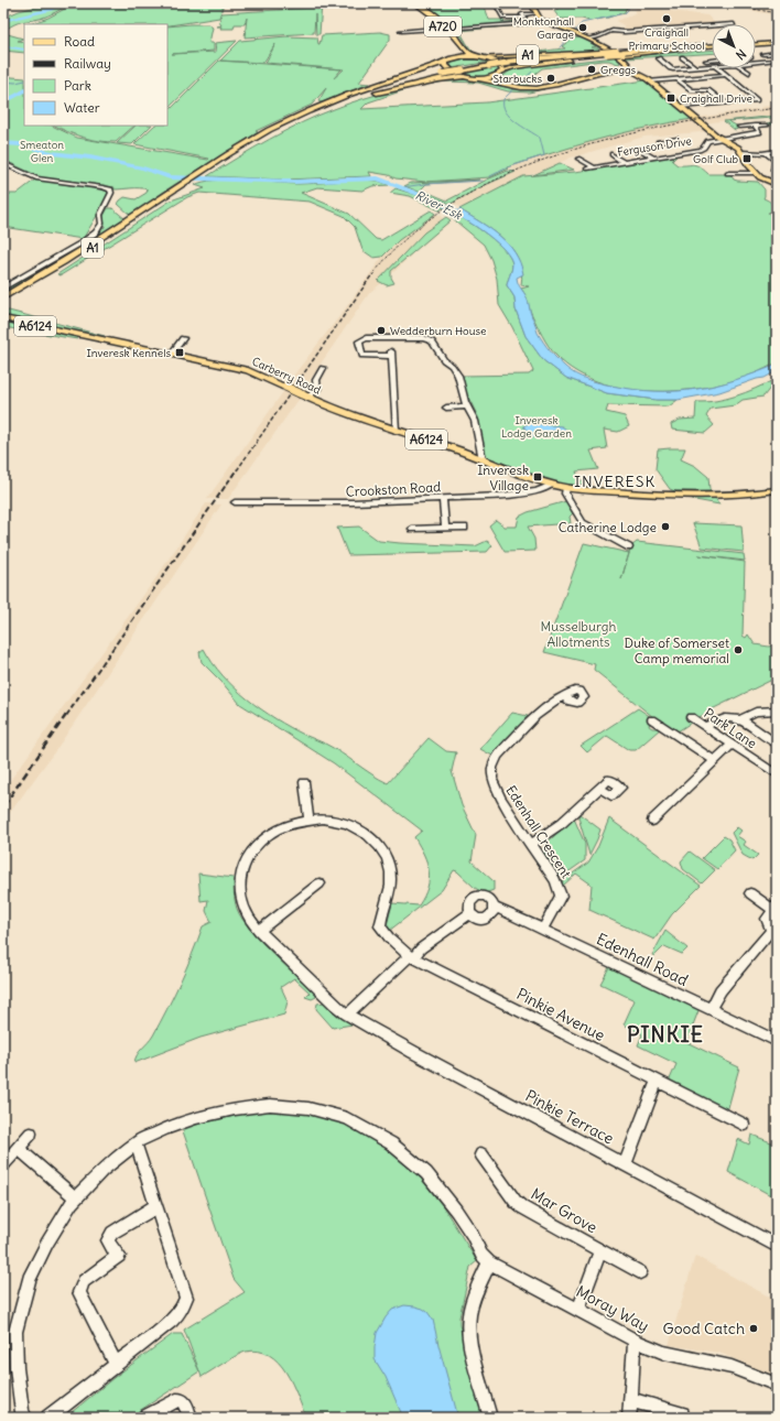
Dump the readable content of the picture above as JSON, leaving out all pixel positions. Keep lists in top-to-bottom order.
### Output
{
  "streets": {
    "highway": ["A720", "A1"],
    "main road": ["A6124", "Carberry Road"],
    "street": [
      "Ferguson Drive",
      "Crookston Road",
      "Park Lane",
      "Edenhall Crescent",
      "Edenhall Road",
      "Pinkie Avenue",
      "Pinkie Terrace",
      "Mar Grove",
      "Moray Way"
    ]
  },
  "crossings": [
    ["A720", "A1"],
    ["A6124", "Carberry Road"],
    ["A6124", "Crookston Road"],
    ["Carberry Road", "Crookston Road"],
    ["Edenhall Crescent", "Edenhall Road"],
    ["Pinkie Avenue", "Pinkie Terrace"],
    ["Mar Grove", "Moray Way"]
  ],
  "districts": ["INVERESK", "PINKIE"],
  "water": ["River Esk"],
  "parks": ["Smeaton Glen", "Inveresk Lodge Garden", "Musselburgh Allotments"],
  "places": {
    "other": [
      "Craighall Primary School",
      "Monktonhall Garage",
      "Greggs",
      "Starbucks",
      "Wedderburn House",
      "Catherine Lodge",
      "Duke of Somerset Camp memorial",
      "Good Catch"
    ],
    "transit": [
      "Craighall Drive",
      "Golf Club",
      "Inveresk Kennels",
      "Inveresk Village"
    ]
  },
  "legend": [
    "Road",
    "Railway",
    "Park",
    "Water"
  ],
  "north": "bottom right"
}
